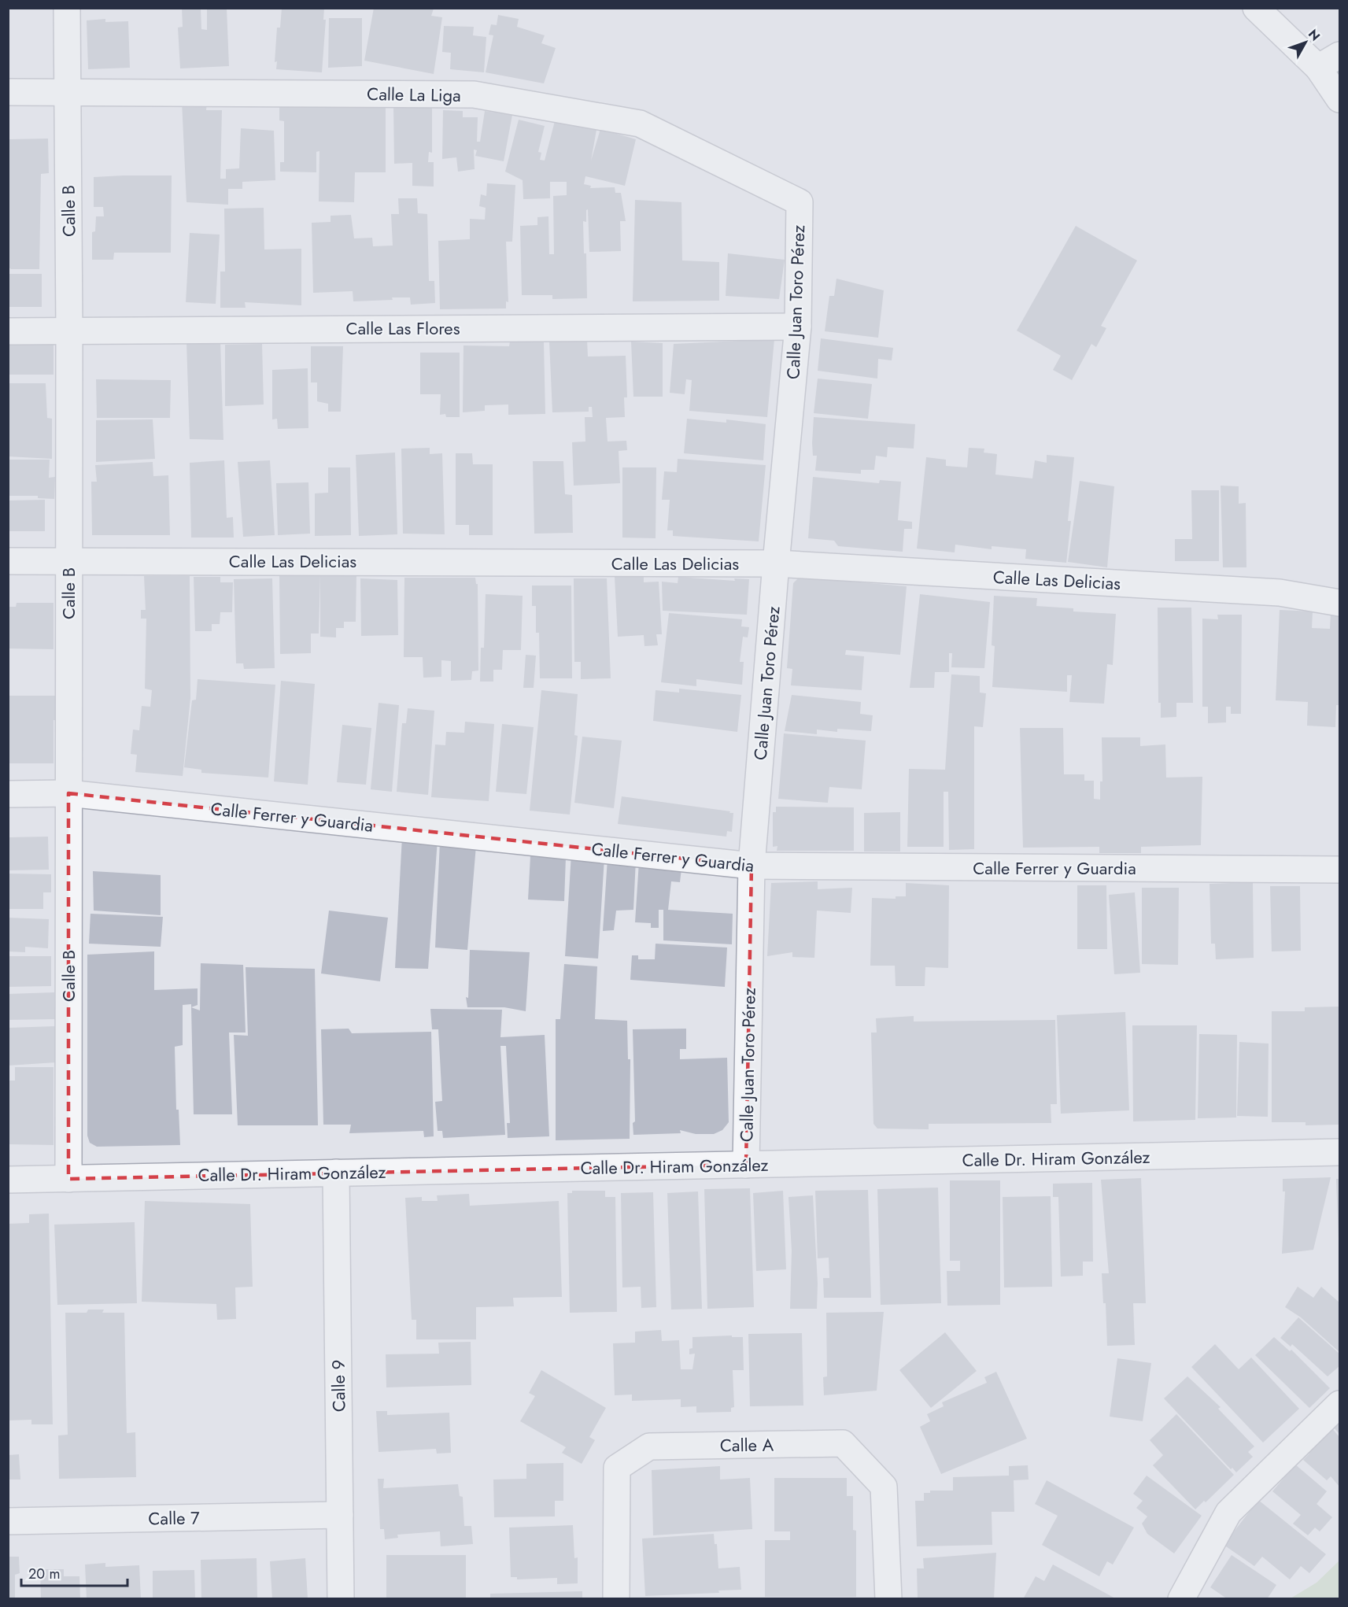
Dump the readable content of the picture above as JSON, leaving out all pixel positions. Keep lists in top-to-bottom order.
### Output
{
  "streets": {
    "street": [
      "Calle La Liga",
      "Calle B",
      "Calle Juan Toro Pérez",
      "Calle Las Flores",
      "Calle Las Delicias",
      "Calle Ferrer y Guardia",
      "Calle Dr. Hiram González",
      "Calle 9",
      "Calle A",
      "Calle 7"
    ]
  },
  "crossings": [
    ["Calle La Liga", "Calle B"],
    ["Calle La Liga", "Calle Juan Toro Pérez"],
    ["Calle B", "Calle Las Flores"],
    ["Calle B", "Calle Las Delicias"],
    ["Calle B", "Calle Ferrer y Guardia"],
    ["Calle B", "Calle Dr. Hiram González"],
    ["Calle Juan Toro Pérez", "Calle Las Flores"],
    ["Calle Juan Toro Pérez", "Calle Las Delicias"],
    ["Calle Juan Toro Pérez", "Calle Ferrer y Guardia"],
    ["Calle Juan Toro Pérez", "Calle Dr. Hiram González"],
    ["Calle Dr. Hiram González", "Calle 9"],
    ["Calle 9", "Calle 7"]
  ],
  "scale_bar": "20 m",
  "north": "top right"
}
